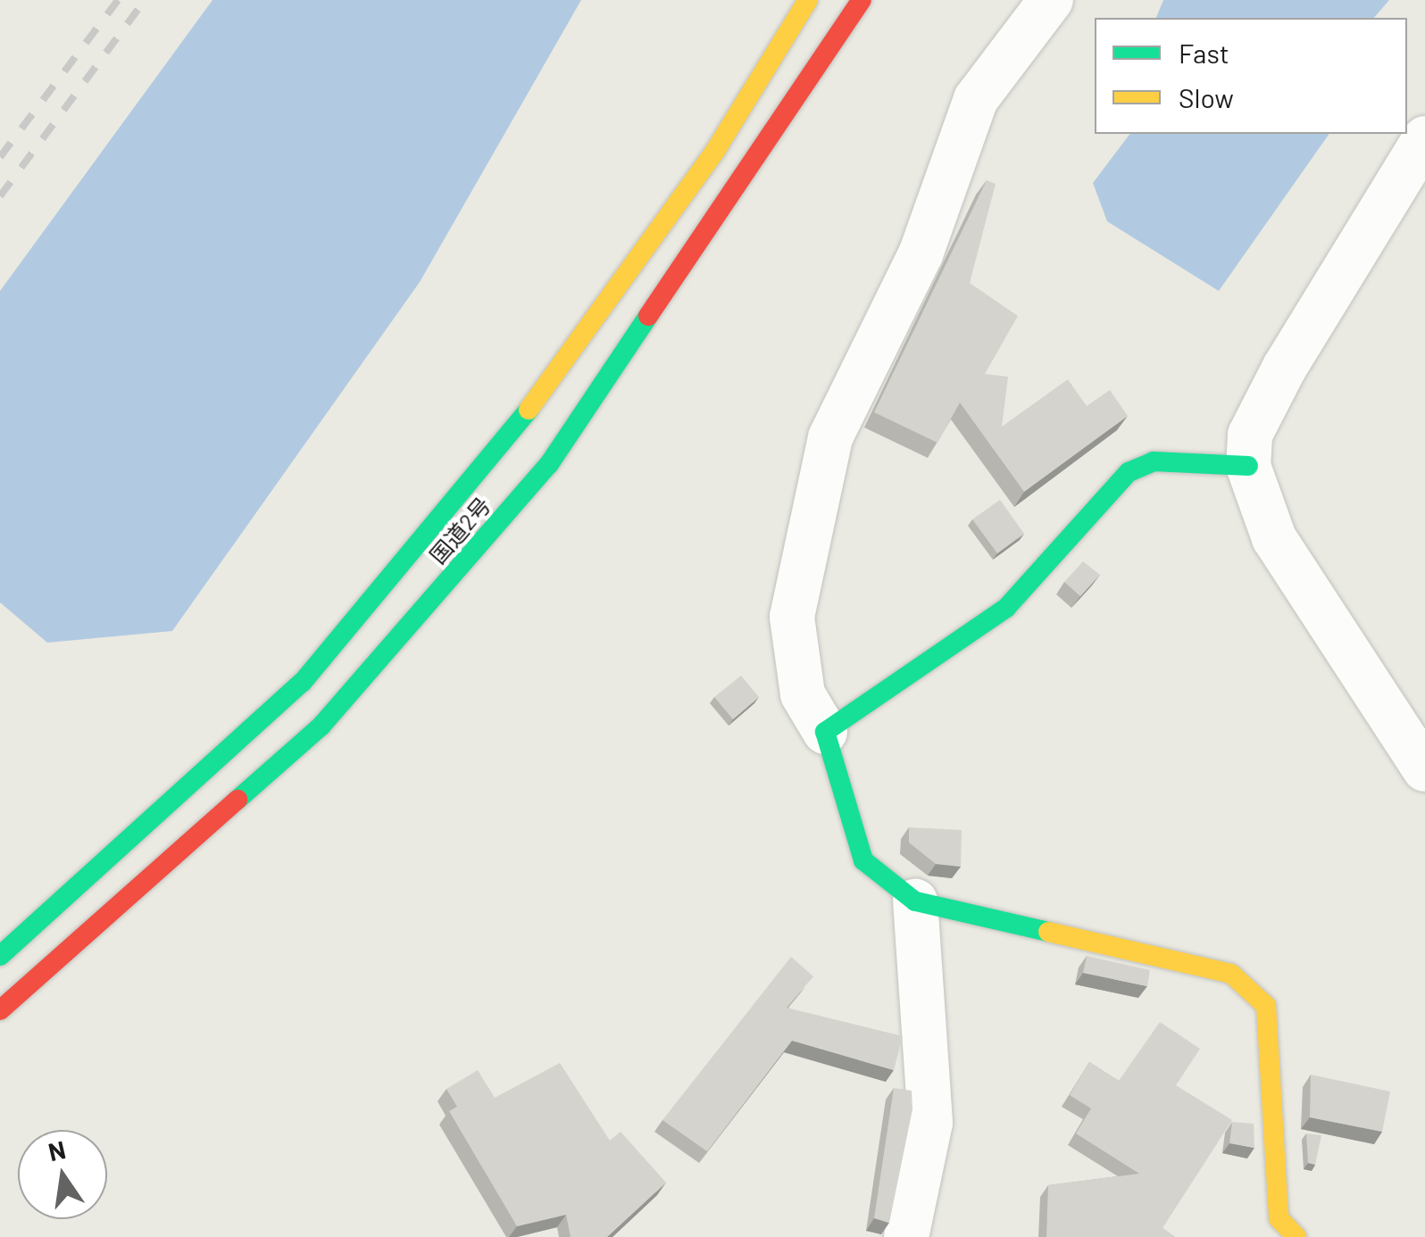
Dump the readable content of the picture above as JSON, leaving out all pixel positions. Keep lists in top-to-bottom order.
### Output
{
  "streets": {
    "main road": ["国道2号"]
  },
  "legend": ["Fast", "Slow"],
  "north": "top"
}
